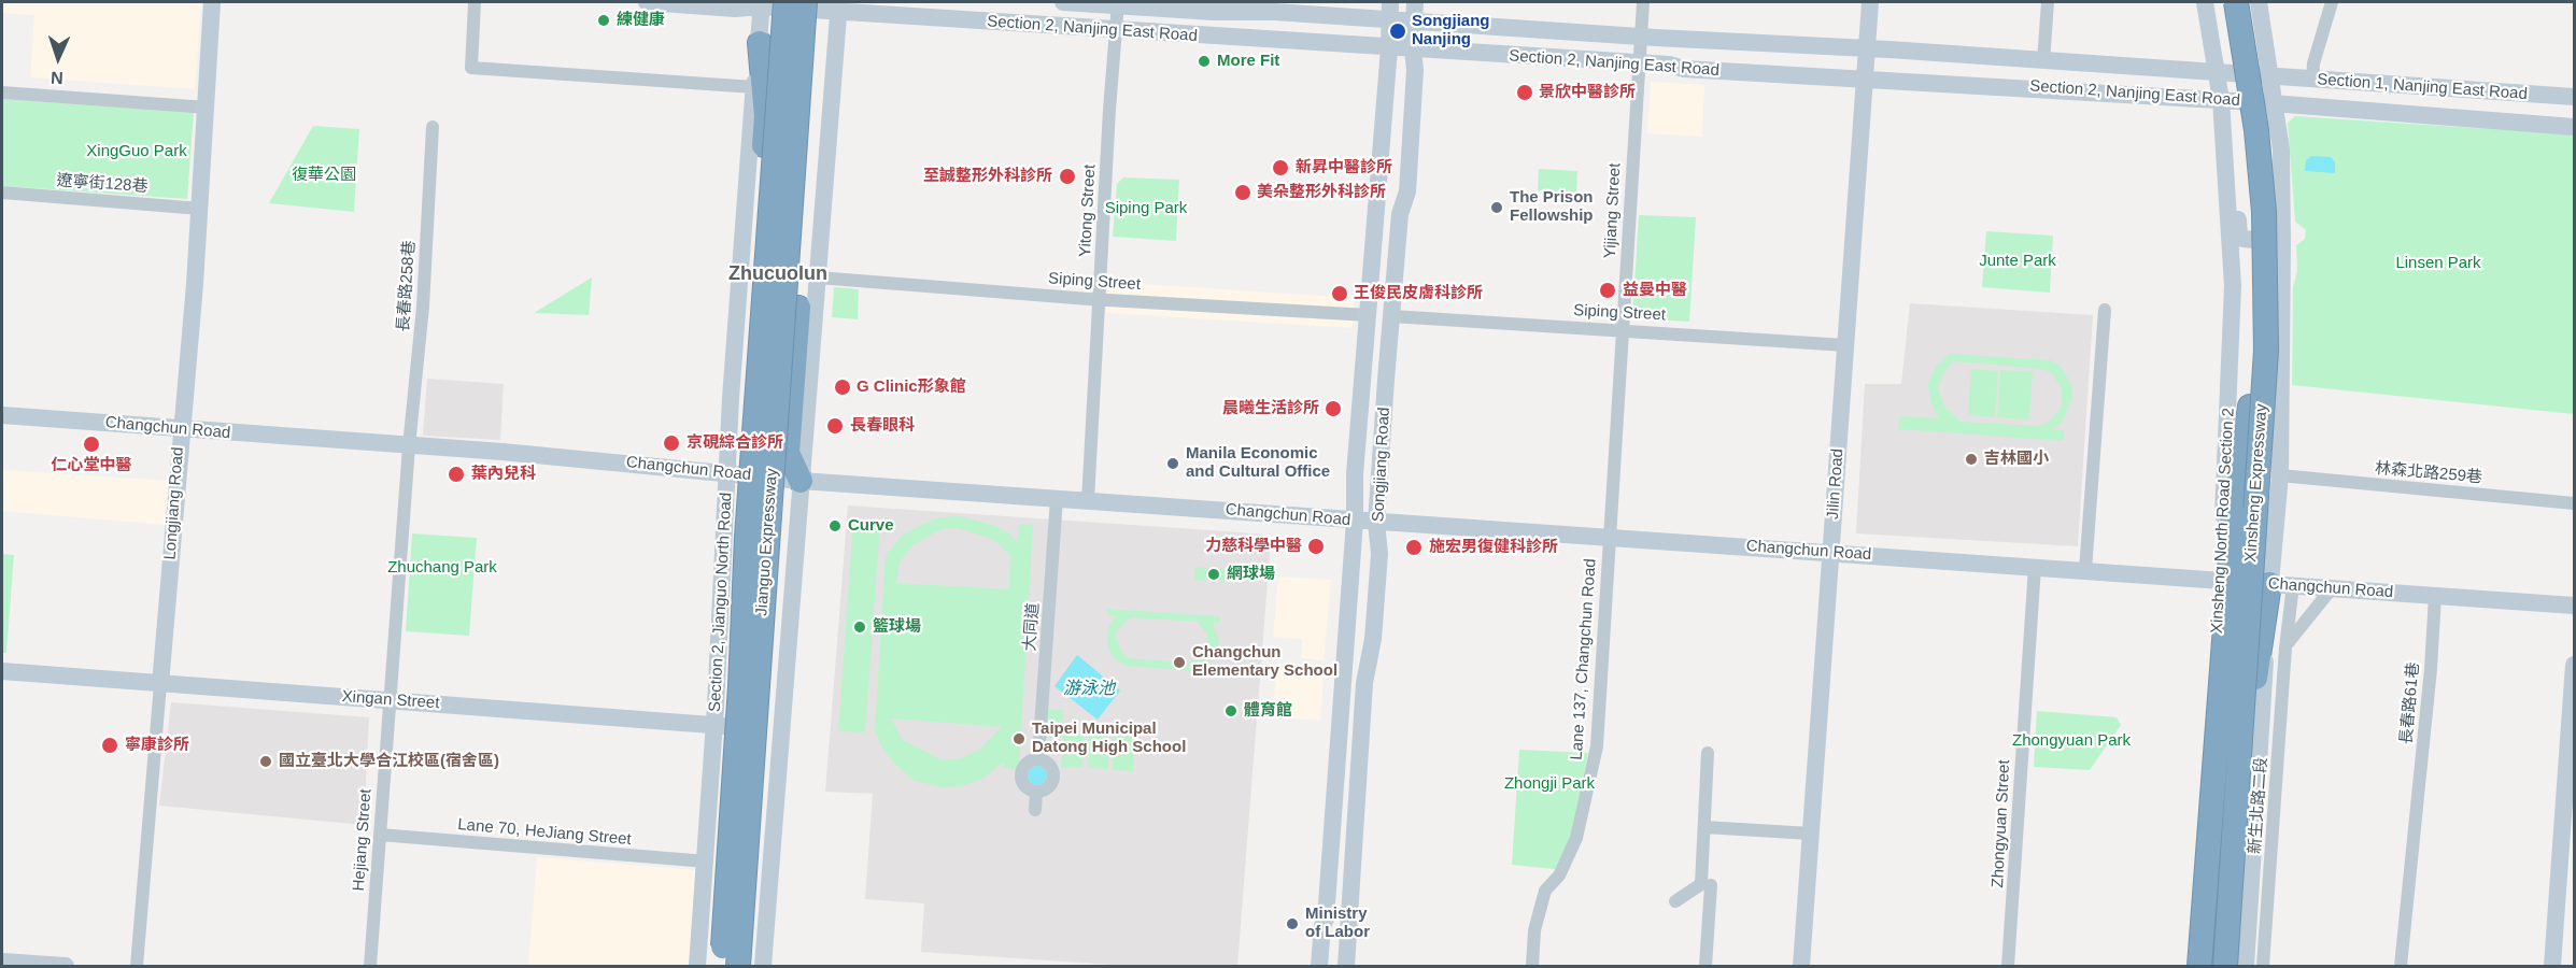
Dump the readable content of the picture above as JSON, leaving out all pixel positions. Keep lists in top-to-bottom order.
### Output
{
  "streets": {
    "highway": ["Xinsheng Expressway", "Jianguo Expressway"],
    "street": [
      "Section 2, Nanjing East Road",
      "Section 1, Nanjing East Road",
      "遼寧街128巷",
      "Yitong Street",
      "Yijiang Street",
      "Siping Street",
      "長春路258巷",
      "Changchun Road",
      "Songjiang Road",
      "林森北路259巷",
      "Jilin Road",
      "Longjiang Road",
      "Xinsheng North Road Section 2",
      "Section 2, Jianguo North Road",
      "大同道",
      "Lane 137, Changchun Road",
      "Xingan Street",
      "長春路61巷",
      "新生北路二段",
      "Zhongyuan Street",
      "Lane 70, HeJiang Street",
      "Hejiang Street"
    ]
  },
  "crossings": [
    ["Section 2, Nanjing East Road", "Section 1, Nanjing East Road"],
    ["Section 2, Nanjing East Road", "Yitong Street"],
    ["Section 2, Nanjing East Road", "Yijiang Street"],
    ["Section 2, Nanjing East Road", "Songjiang Road"],
    ["Section 2, Nanjing East Road", "Jilin Road"],
    ["Section 2, Nanjing East Road", "Xinsheng North Road Section 2"],
    ["Section 2, Nanjing East Road", "Section 2, Jianguo North Road"],
    ["遼寧街128巷", "Longjiang Road"],
    ["Yitong Street", "Siping Street"],
    ["Yitong Street", "Changchun Road"],
    ["Yijiang Street", "Siping Street"],
    ["Yijiang Street", "Changchun Road"],
    ["Yijiang Street", "Lane 137, Changchun Road"],
    ["Siping Street", "Songjiang Road"],
    ["Siping Street", "Jilin Road"],
    ["長春路258巷", "Changchun Road"],
    ["長春路258巷", "Hejiang Street"],
    ["Changchun Road", "Songjiang Road"],
    ["Changchun Road", "Jilin Road"],
    ["Changchun Road", "Longjiang Road"],
    ["Changchun Road", "Xinsheng North Road Section 2"],
    ["Changchun Road", "Section 2, Jianguo North Road"],
    ["Changchun Road", "大同道"],
    ["Changchun Road", "Lane 137, Changchun Road"],
    ["Changchun Road", "長春路61巷"],
    ["Changchun Road", "新生北路二段"],
    ["Changchun Road", "Zhongyuan Street"],
    ["Changchun Road", "Hejiang Street"],
    ["Longjiang Road", "Xingan Street"],
    ["Section 2, Jianguo North Road", "Xingan Street"],
    ["Section 2, Jianguo North Road", "Lane 70, HeJiang Street"],
    ["Xingan Street", "Hejiang Street"],
    ["Lane 70, HeJiang Street", "Hejiang Street"]
  ],
  "districts": ["Zhucuolun"],
  "water": ["游泳池"],
  "parks": [
    "XingGuo Park",
    "復華公園",
    "Siping Park",
    "Junte Park",
    "Linsen Park",
    "Zhuchang Park",
    "Zhongyuan Park",
    "Zhongji Park"
  ],
  "places": [
    "練健康",
    "Songjiang Nanjing",
    "More Fit",
    "景欣中醫診所",
    "新昇中醫診所",
    "至誠整形外科診所",
    "美朵整形外科診所",
    "The Prison Fellowship",
    "益曼中醫",
    "王俊民皮膚科診所",
    "G Clinic形象館",
    "晨曦生活診所",
    "長春眼科",
    "京硯綜合診所",
    "仁心堂中醫",
    "吉林國小",
    "Manila Economic and Cultural Office",
    "葉內兒科",
    "Curve",
    "力慈科學中醫",
    "施宏男復健科診所",
    "網球場",
    "籃球場",
    "Changchun Elementary School",
    "體育館",
    "Taipei Municipal Datong High School",
    "寧康診所",
    "國立臺北大學合江校區(宿舍區)",
    "Ministry of Labor"
  ],
  "north": "bottom"
}
